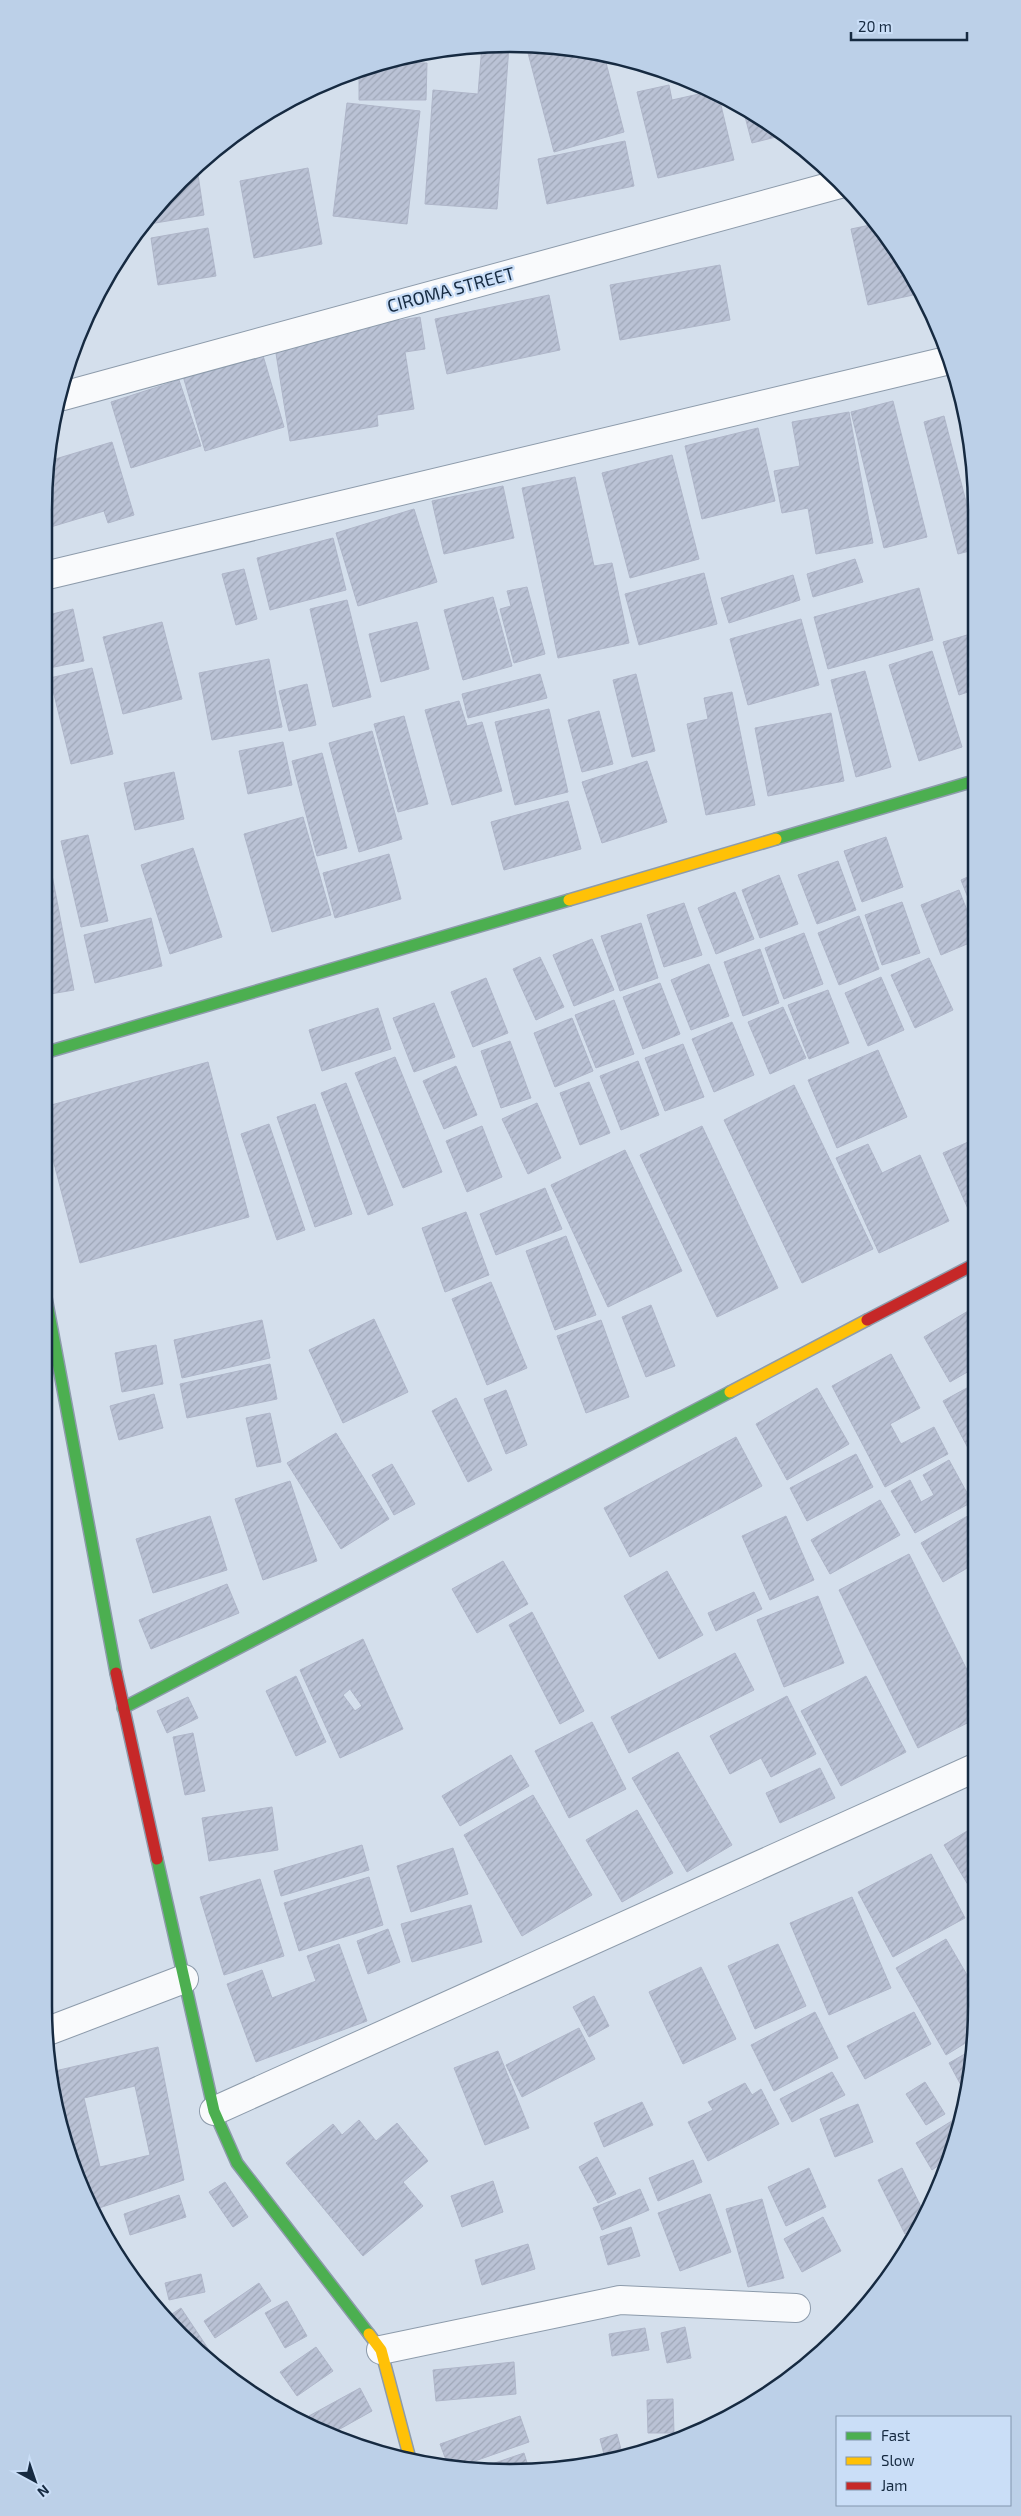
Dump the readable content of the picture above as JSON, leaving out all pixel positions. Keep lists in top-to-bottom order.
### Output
{
  "streets": {
    "street": ["CIROMA STREET"]
  },
  "legend": ["Fast", "Slow", "Jam"],
  "scale_bar": "20 m",
  "north": "bottom right"
}
